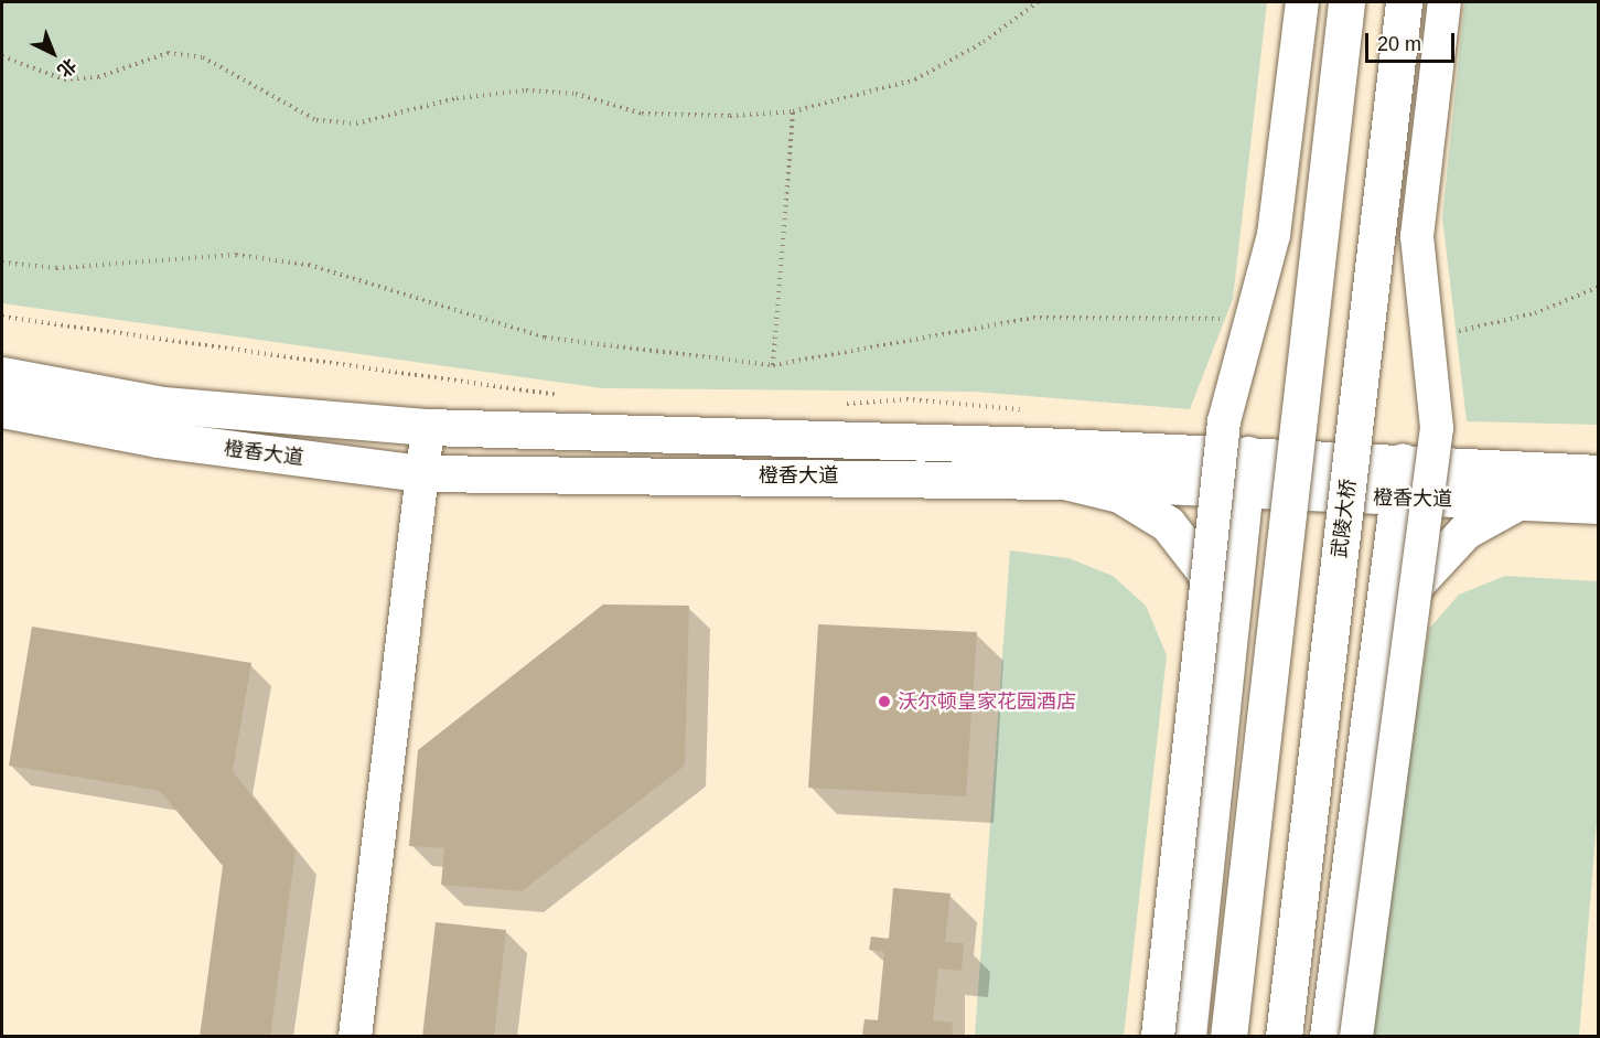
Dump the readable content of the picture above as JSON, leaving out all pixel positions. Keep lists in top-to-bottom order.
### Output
{
  "streets": {
    "main road": ["橙香大道", "武陵大桥"]
  },
  "places": ["沃尔顿皇家花园酒店"],
  "scale_bar": "20 m",
  "north": "bottom right"
}
